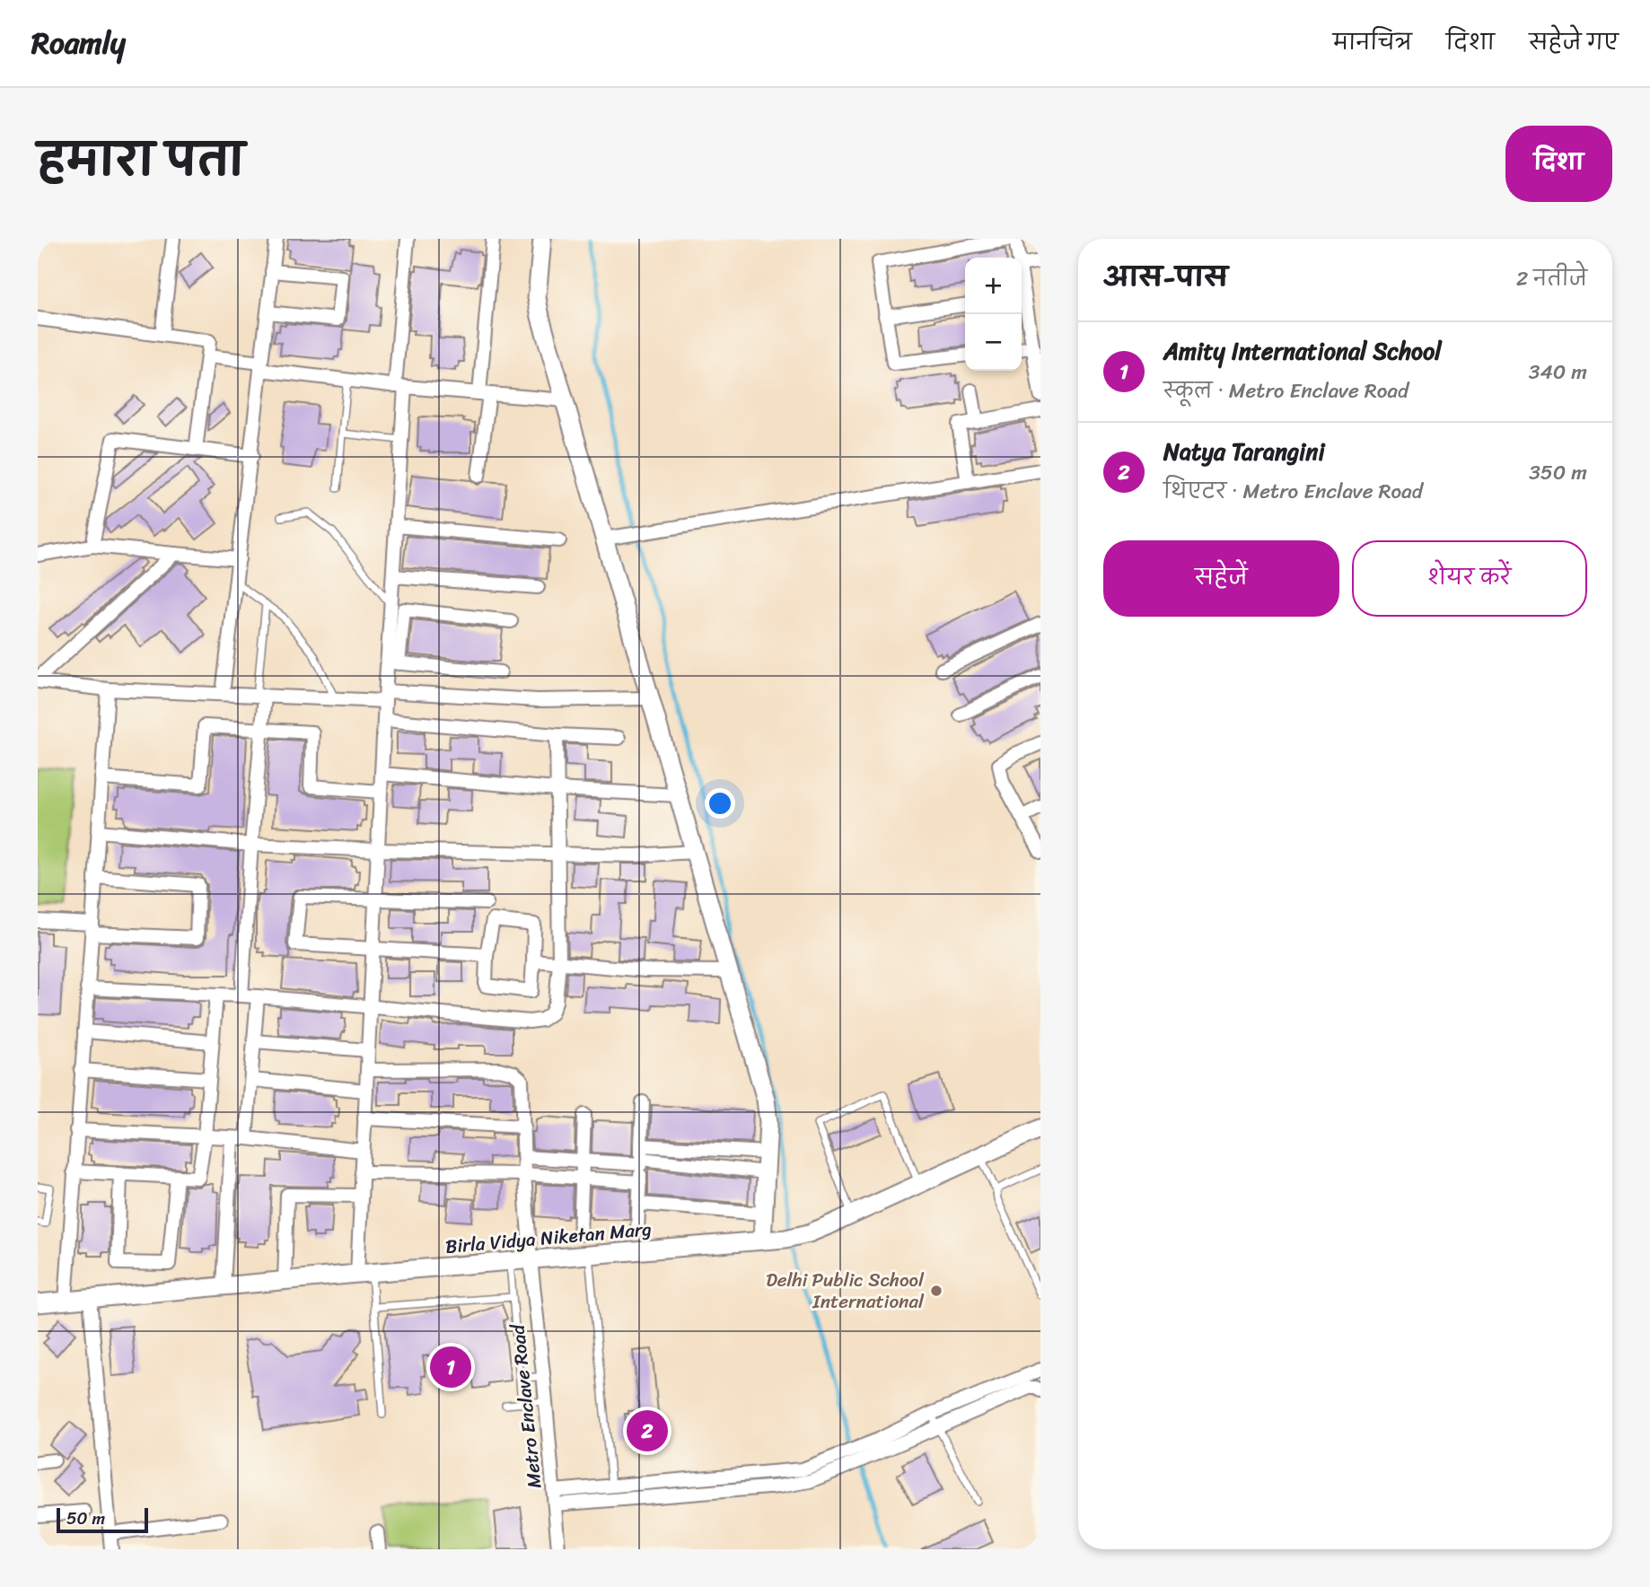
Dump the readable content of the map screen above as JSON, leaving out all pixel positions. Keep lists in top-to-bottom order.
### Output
{
  "streets": {
    "street": ["Birla Vidya Niketan Marg", "Metro Enclave Road"]
  },
  "crossings": [
    ["Birla Vidya Niketan Marg", "Metro Enclave Road"]
  ],
  "places": ["Delhi Public School International"],
  "scale_bar": "50 m",
  "page": {
    "header": "Roamly",
    "nav": ["मानचित्र", "दिशा", "सहेजे गए"],
    "title": "हमारा पता",
    "buttons": [
      "दिशा",
      ["सहेजें", "शेयर करें"]
    ],
    "heading": ["आस-पास", "2 नतीजे"],
    "map_buttons": ["+", "−"],
    "list": [
      {
        "mark": "1",
        "name": "Amity International School",
        "note": "स्कूल · Metro Enclave Road",
        "value": "340 m"
      },
      {
        "mark": "2",
        "name": "Natya Tarangini",
        "note": "थिएटर · Metro Enclave Road",
        "value": "350 m"
      }
    ],
    "pins": ["1", "2"],
    "scale": "50 m"
  }
}
